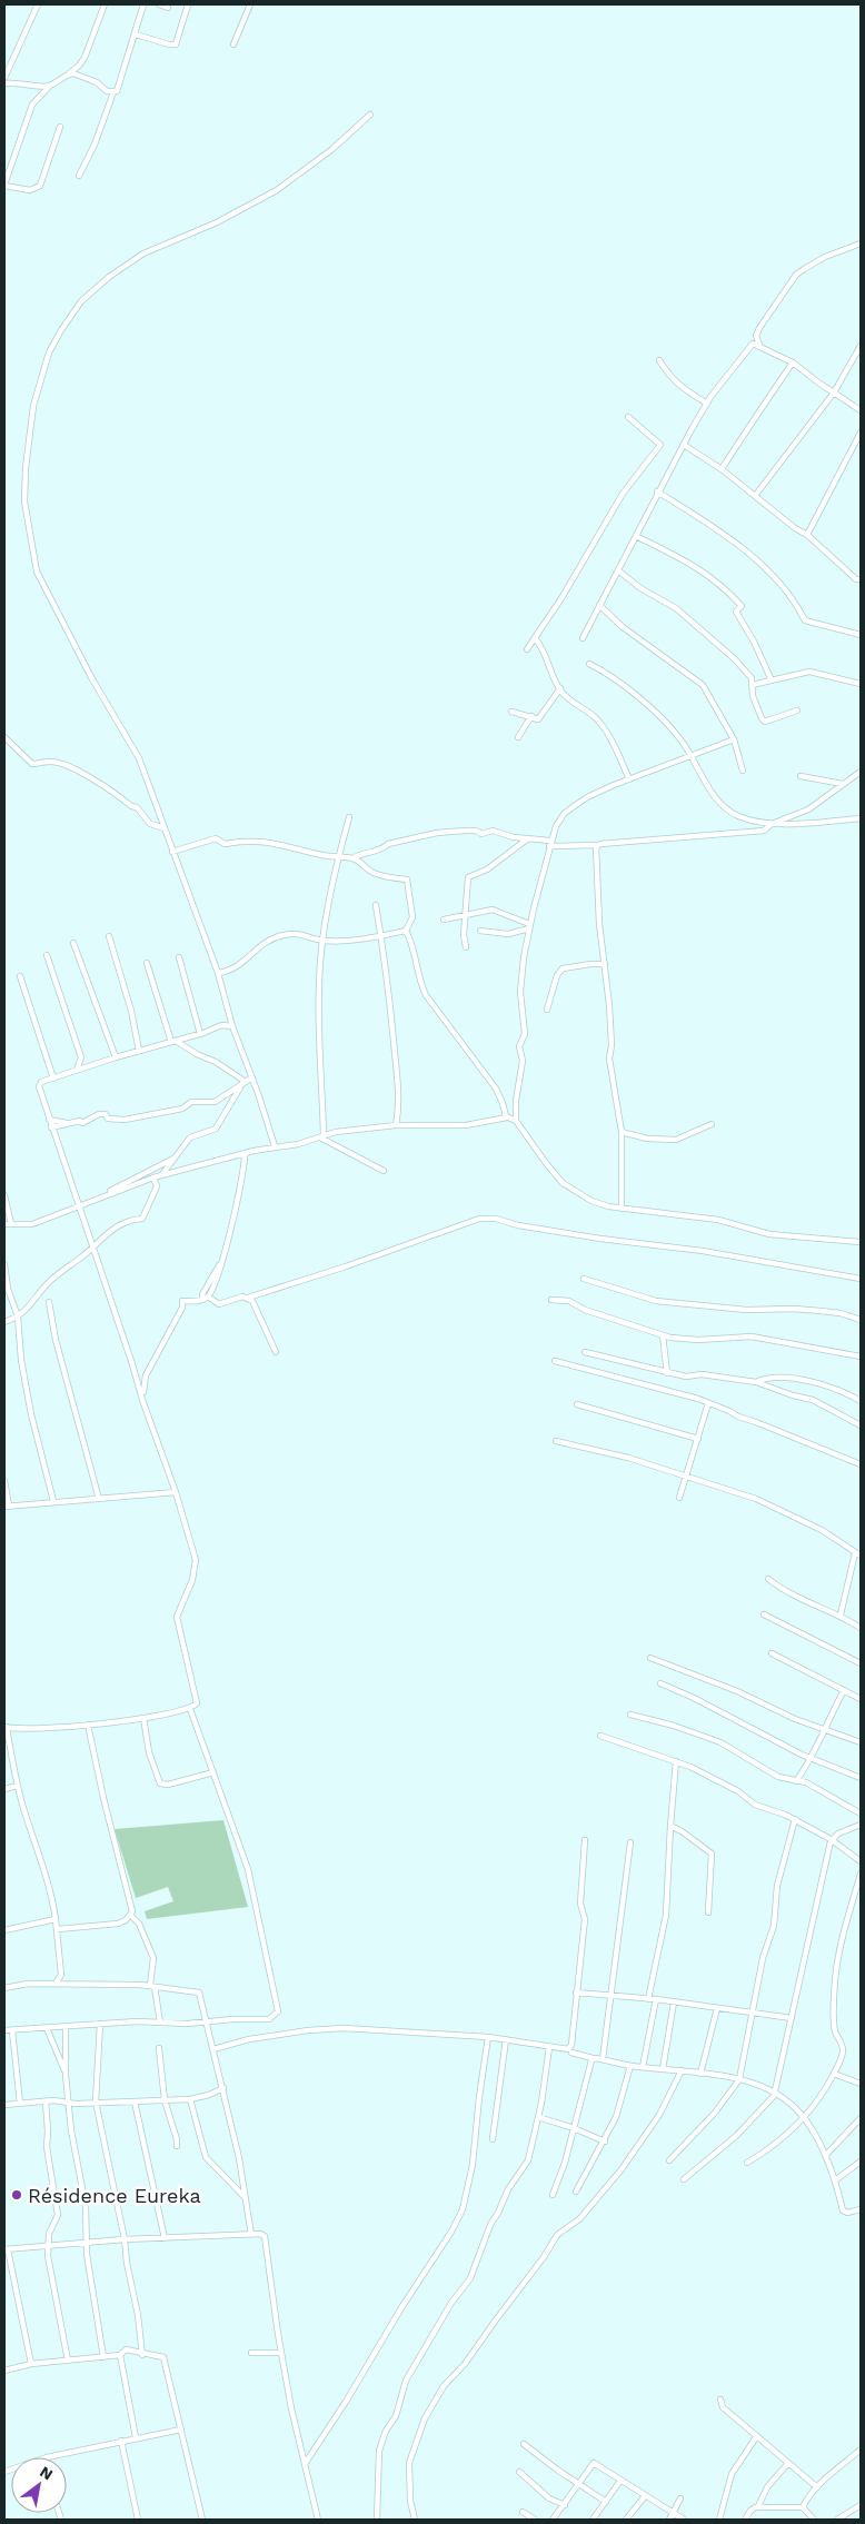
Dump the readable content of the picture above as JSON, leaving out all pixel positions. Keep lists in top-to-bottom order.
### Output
{
  "places": ["Résidence Eureka"],
  "north": "top right"
}
